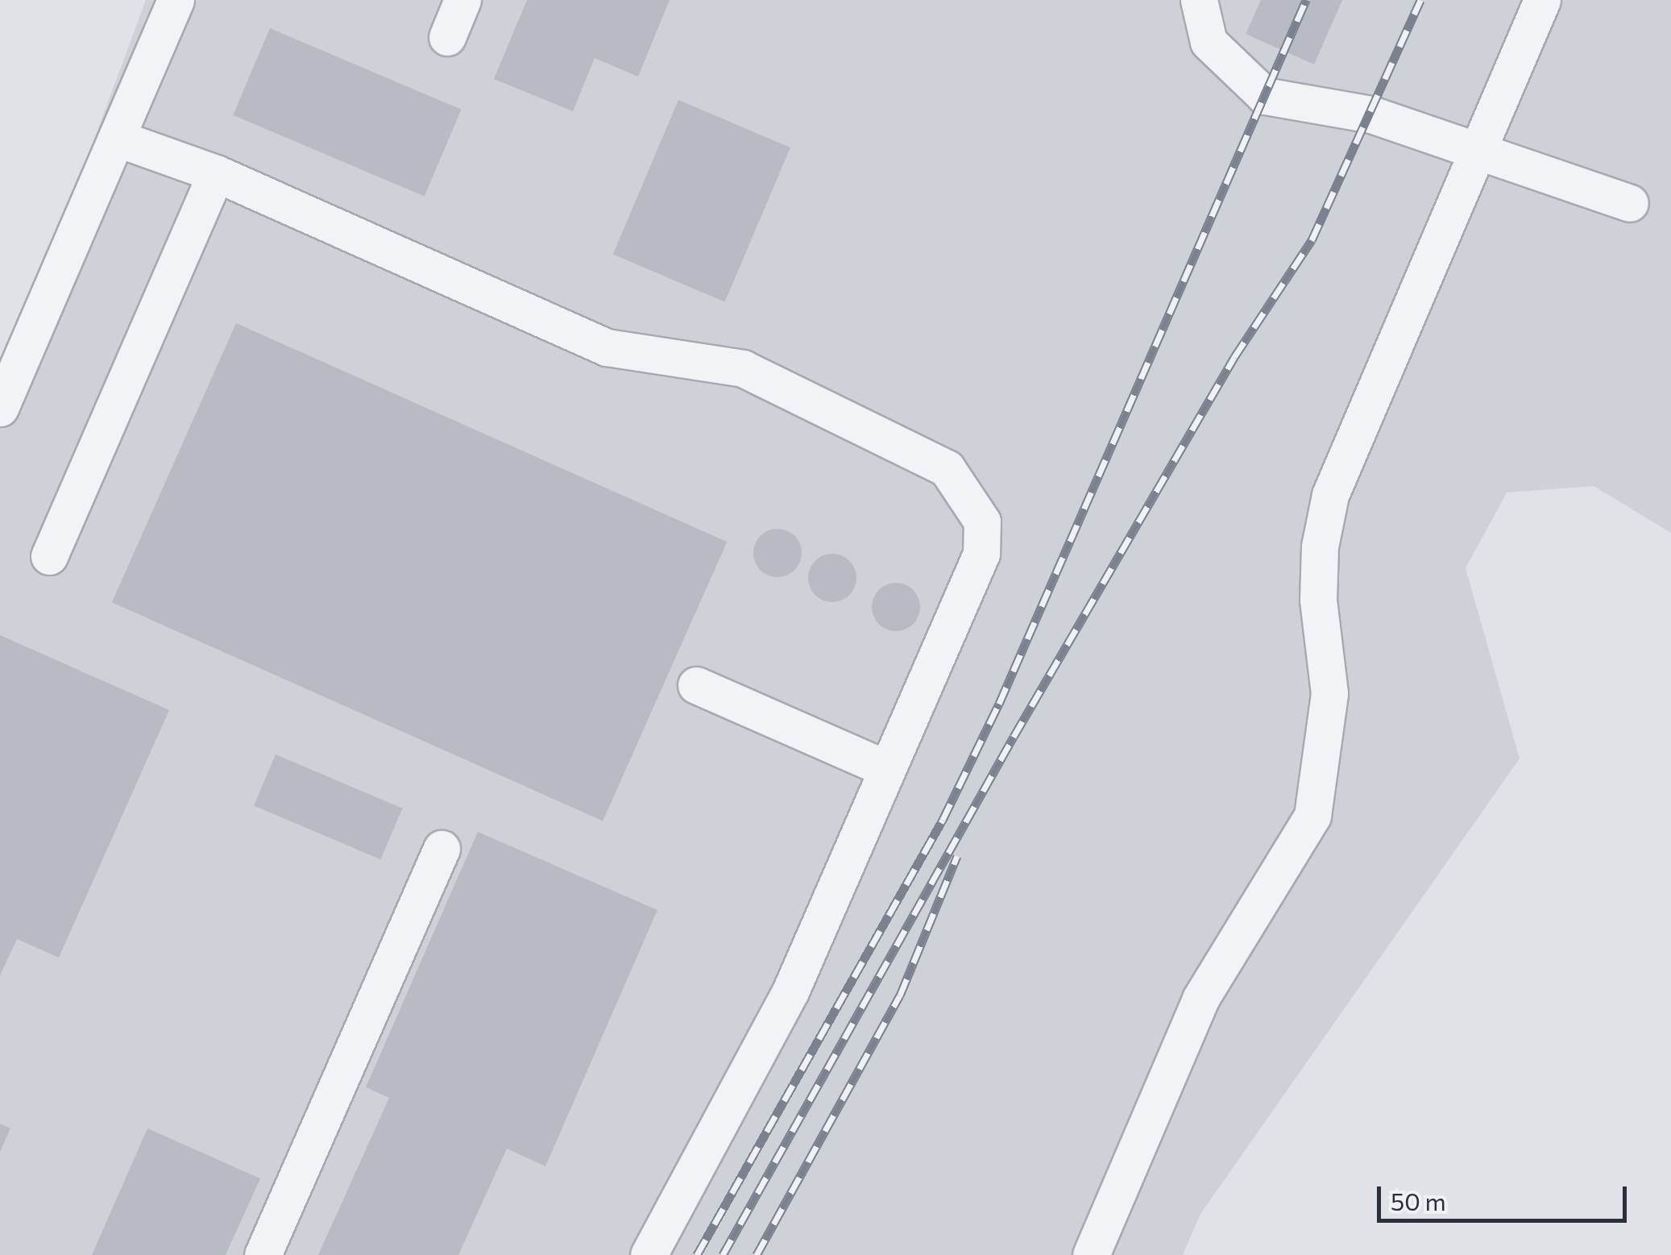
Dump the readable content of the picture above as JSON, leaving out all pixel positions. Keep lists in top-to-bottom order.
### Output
{
  "scale_bar": "50 m"
}
